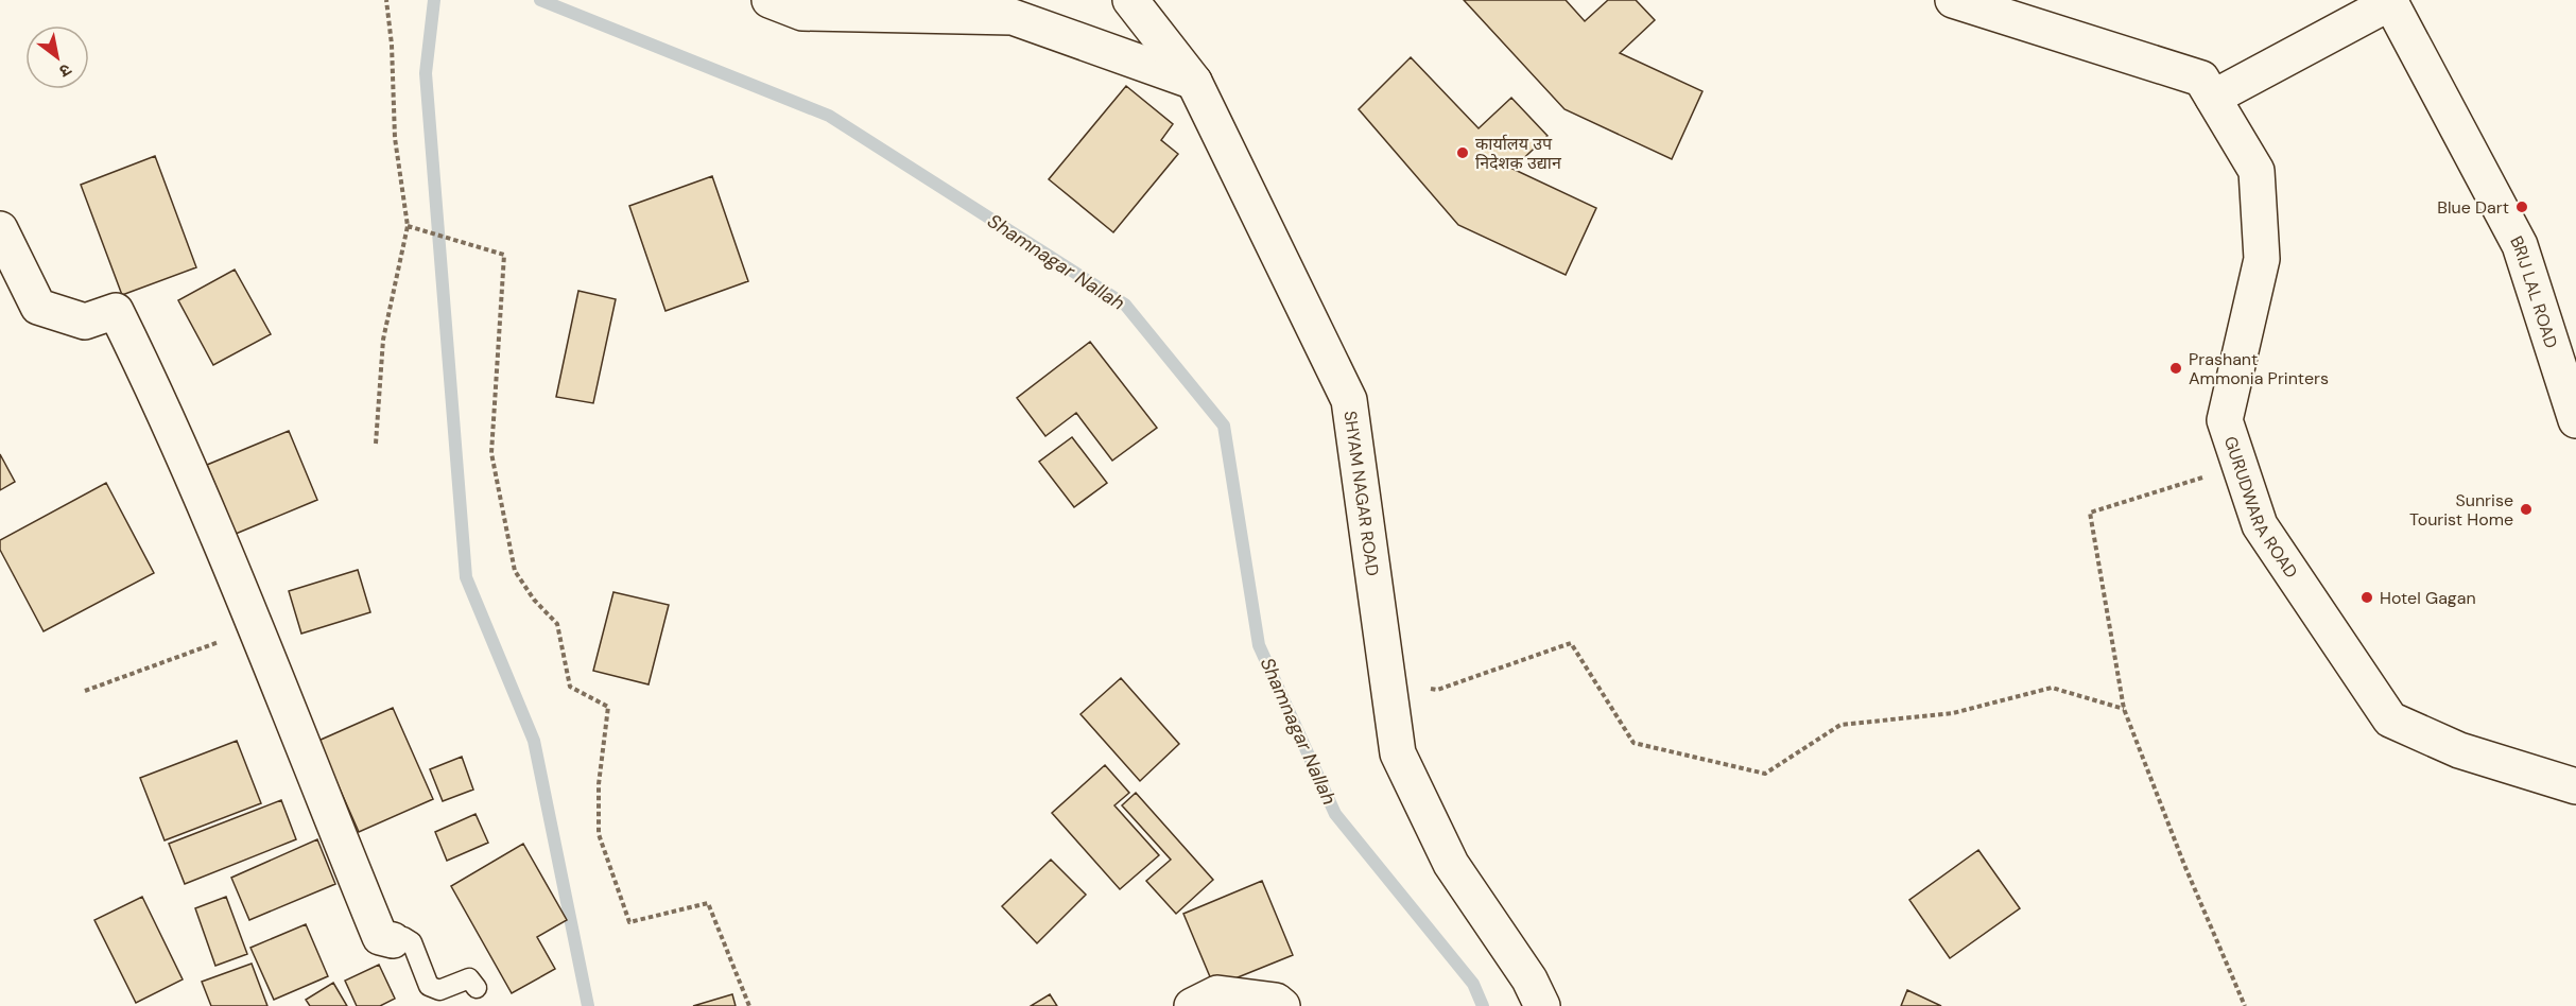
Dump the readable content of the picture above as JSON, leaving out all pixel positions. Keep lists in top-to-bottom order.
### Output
{
  "streets": {
    "street": ["BRIJ LAL ROAD", "SHYAM NAGAR ROAD", "GURUDWARA ROAD"]
  },
  "water": ["Shamnagar Nallah"],
  "places": [
    "कार्यालय उप निदेशक उद्यान",
    "Blue Dart",
    "Prashant Ammonia Printers",
    "Sunrise Tourist Home",
    "Hotel Gagan"
  ],
  "north": "bottom right"
}
